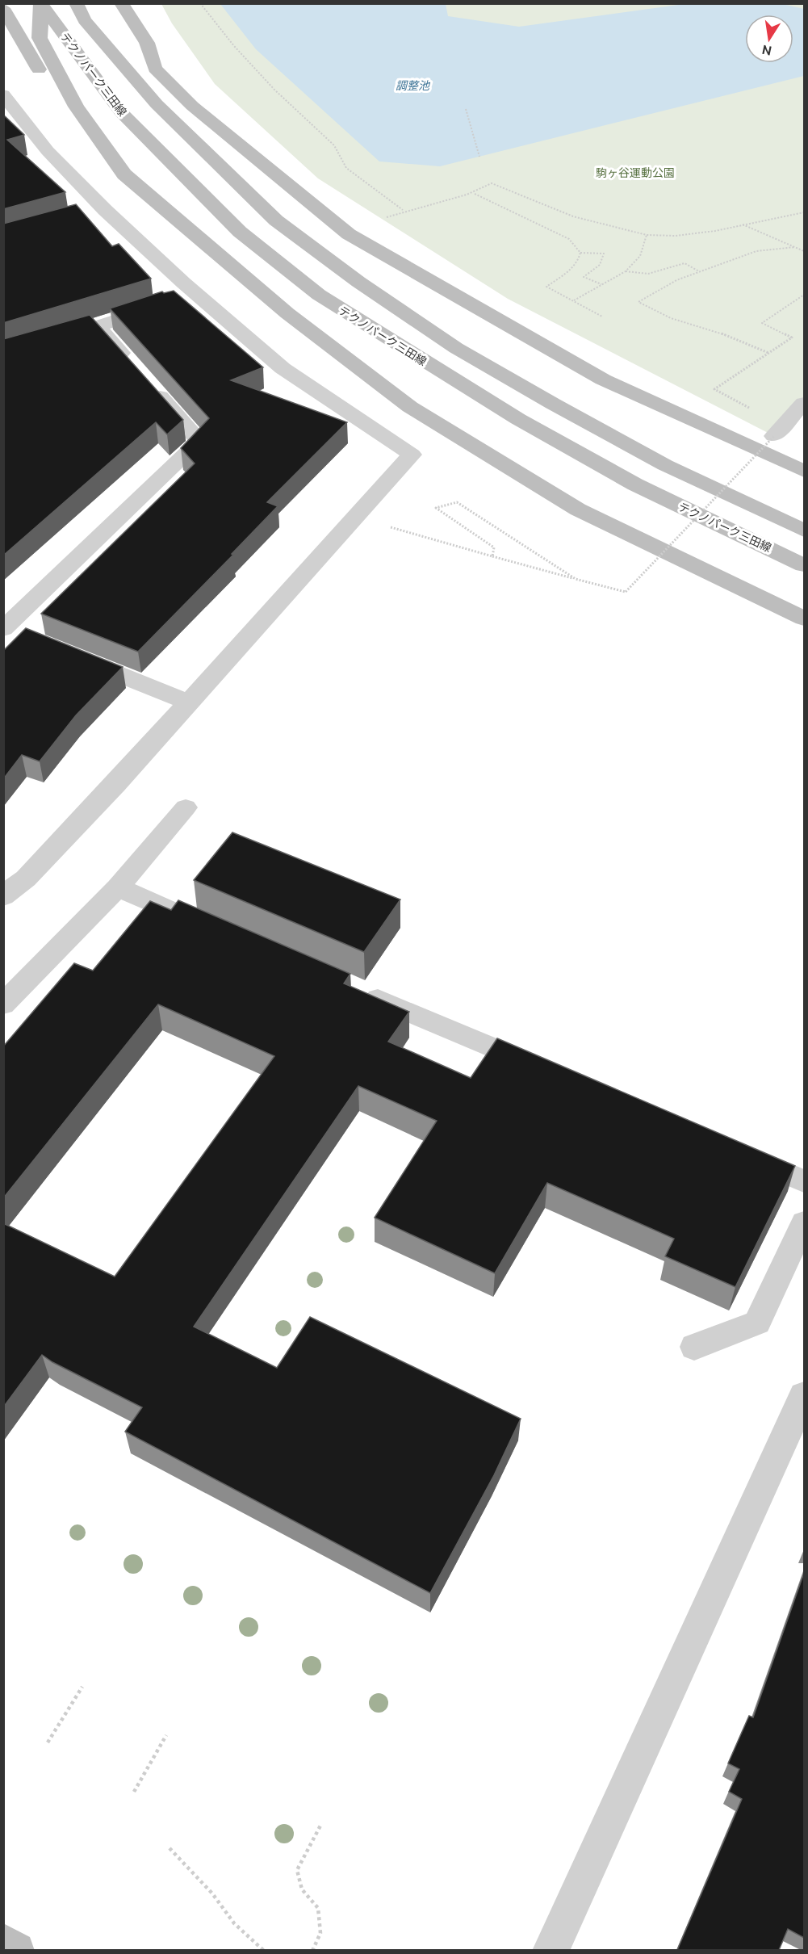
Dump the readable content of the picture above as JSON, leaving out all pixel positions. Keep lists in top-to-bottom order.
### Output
{
  "streets": {
    "main road": ["テクノパーク三田線"]
  },
  "water": ["調整池"],
  "parks": ["駒ヶ谷運動公園"],
  "north": "bottom"
}
